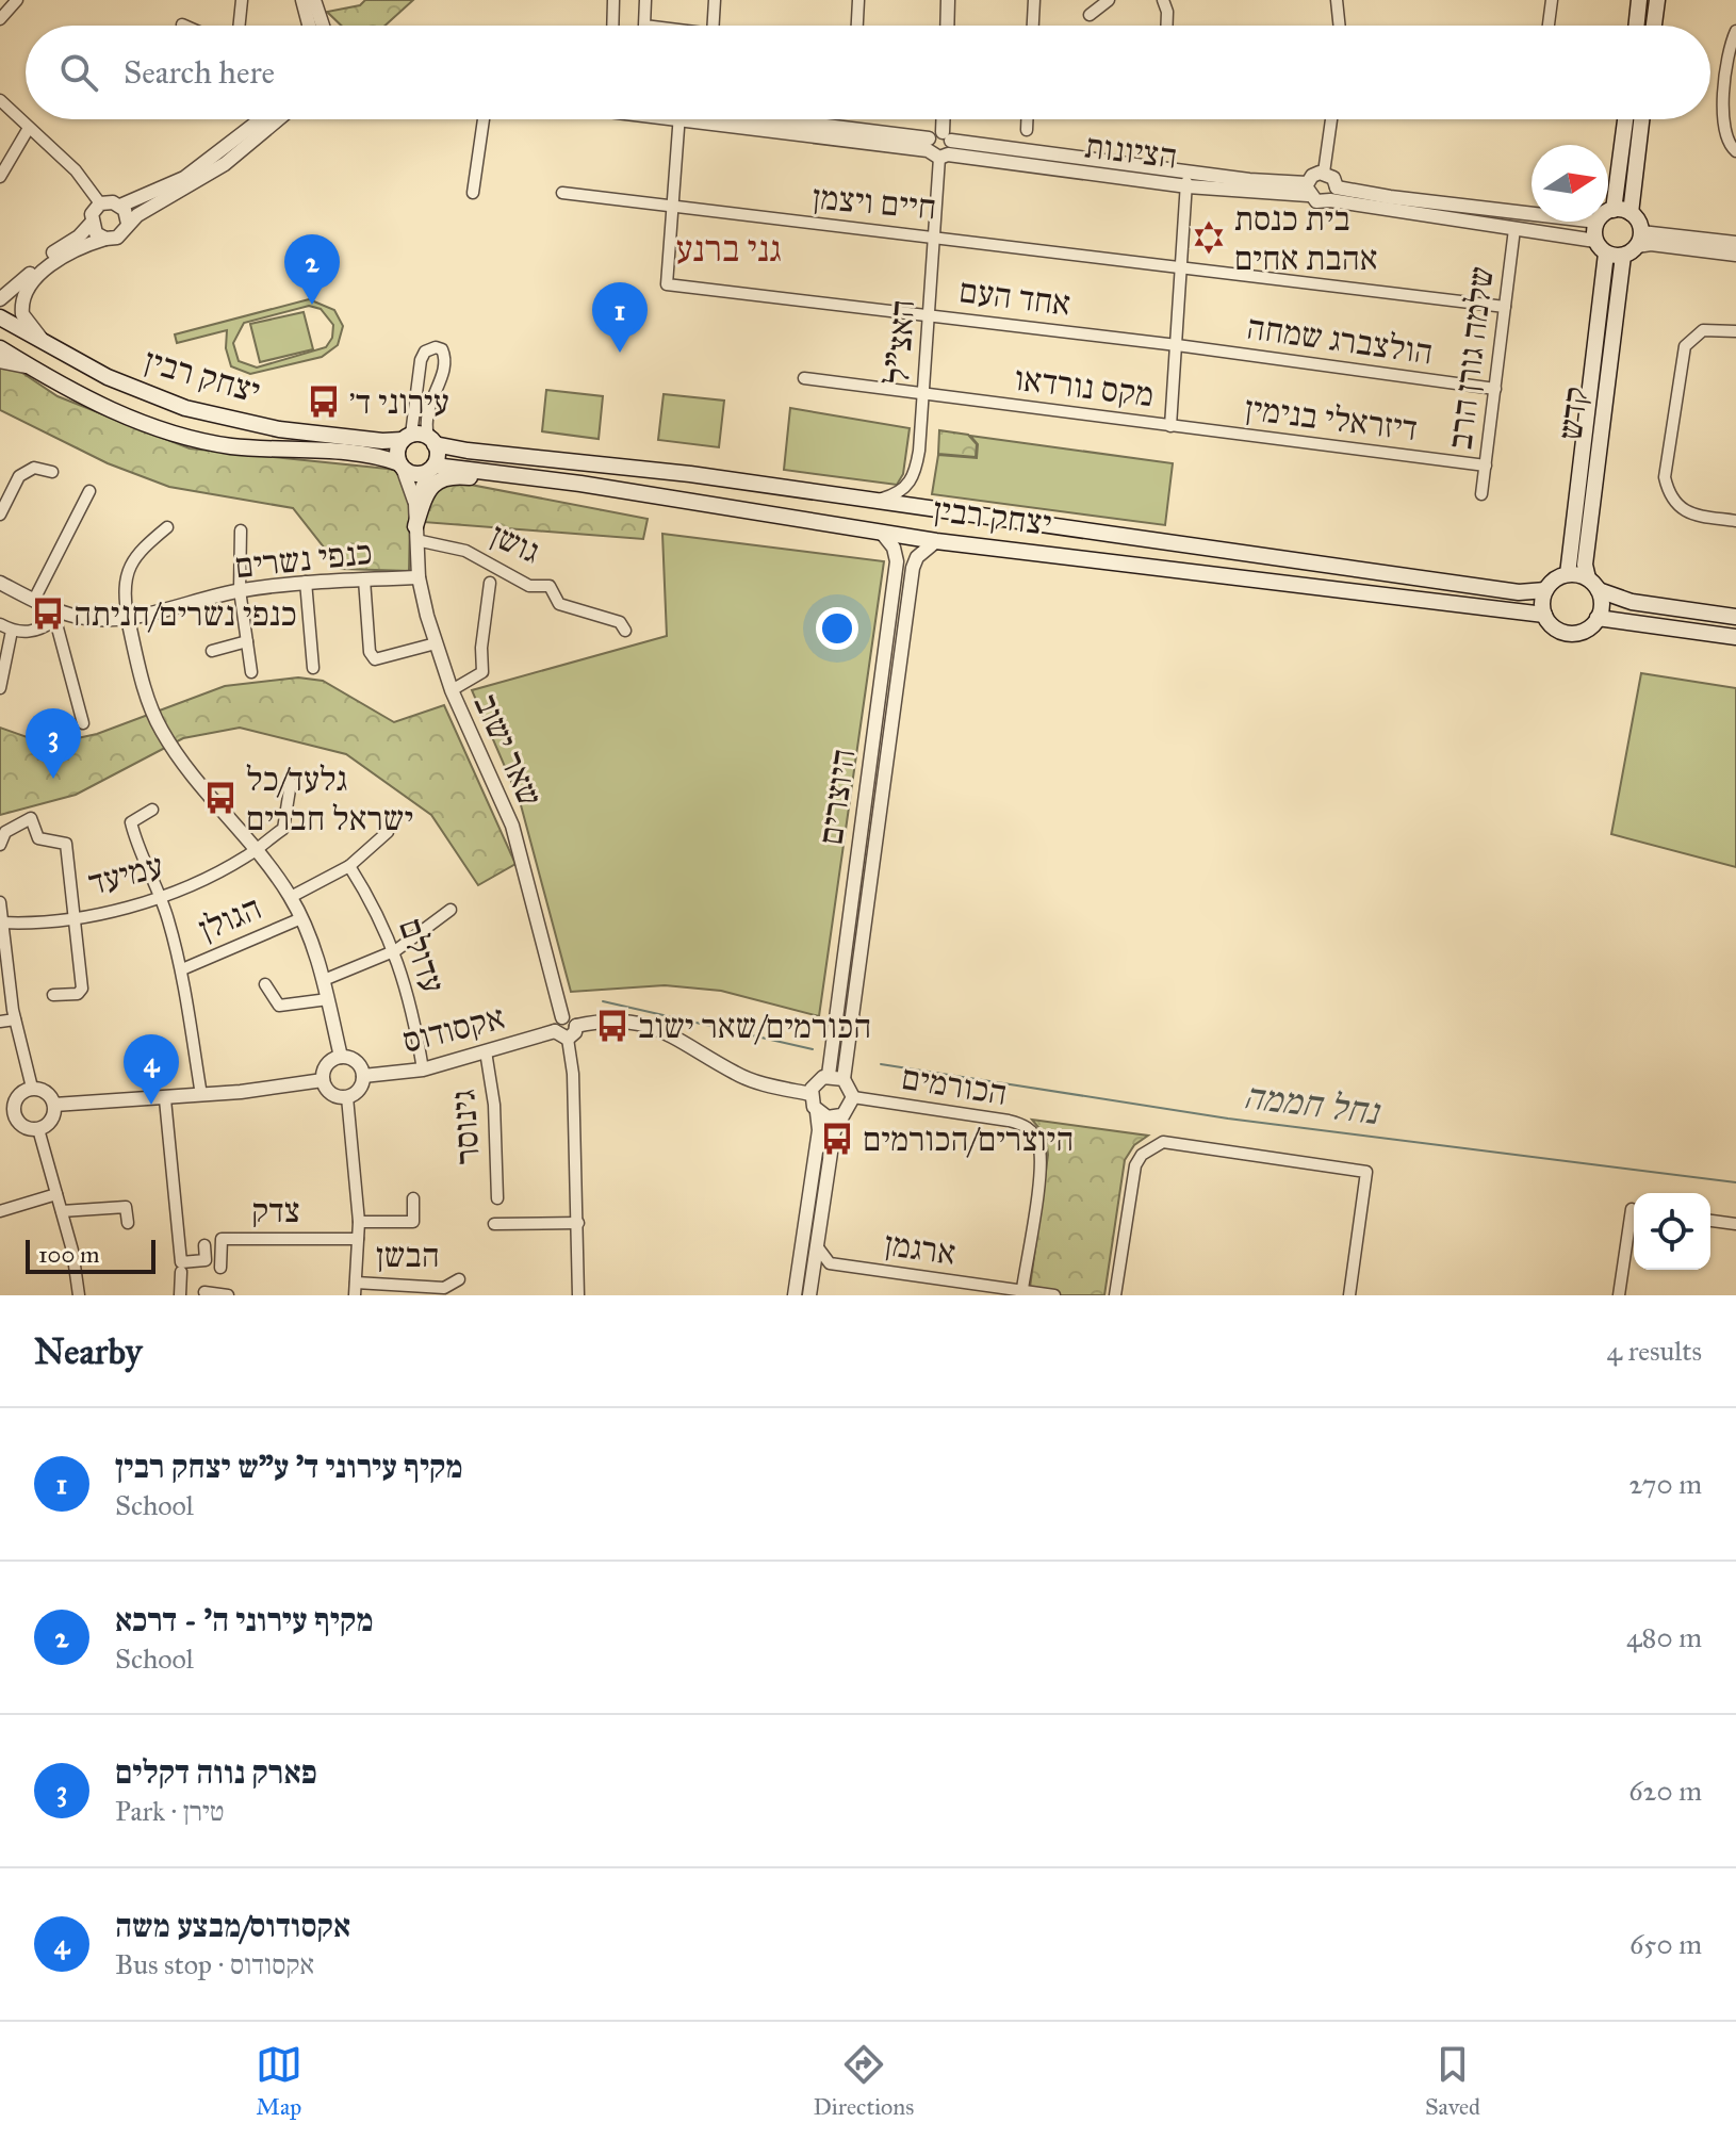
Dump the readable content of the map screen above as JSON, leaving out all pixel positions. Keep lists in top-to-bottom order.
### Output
{
  "streets": {
    "main road": ["יצחק רבין", "קדש"],
    "street": [
      "הציונות",
      "חיים ויצמן",
      "אחד העם",
      "הולצברג שמחה",
      "האצ\"ל",
      "שלמה גורן הרב",
      "מקס נורדאו",
      "דיזראלי בנימין",
      "גושן",
      "כנפי נשרים",
      "שאר ישוב",
      "היוצרים",
      "עמיעד",
      "הגולן",
      "עדולם",
      "אקסודוס",
      "הכורמים",
      "גינוסר",
      "צדק",
      "ארגמן",
      "הבשן"
    ]
  },
  "crossings": [
    ["הציונות", "האצ\"ל"],
    ["הציונות", "מקס נורדאו"],
    ["חיים ויצמן", "אחד העם"],
    ["חיים ויצמן", "האצ\"ל"],
    ["חיים ויצמן", "שלמה גורן הרב"],
    ["חיים ויצמן", "מקס נורדאו"],
    ["אחד העם", "הולצברג שמחה"],
    ["אחד העם", "האצ\"ל"],
    ["אחד העם", "מקס נורדאו"],
    ["הולצברג שמחה", "שלמה גורן הרב"],
    ["הולצברג שמחה", "מקס נורדאו"],
    ["האצ\"ל", "יצחק רבין"],
    ["האצ\"ל", "מקס נורדאו"],
    ["שלמה גורן הרב", "דיזראלי בנימין"],
    ["יצחק רבין", "קדש"],
    ["יצחק רבין", "שאר ישוב"],
    ["יצחק רבין", "היוצרים"],
    ["מקס נורדאו", "דיזראלי בנימין"],
    ["גושן", "שאר ישוב"],
    ["כנפי נשרים", "שאר ישוב"],
    ["שאר ישוב", "אקסודוס"],
    ["היוצרים", "הכורמים"],
    ["עמיעד", "הגולן"],
    ["עדולם", "אקסודוס"],
    ["אקסודוס", "גינוסר"],
    ["הכורמים", "ארגמן"]
  ],
  "districts": ["גני ברנע"],
  "water": ["נחל חממה"],
  "places": {
    "synagogue": ["בית כנסת אהבת אחים"],
    "bus stop": [
      "עירוני ד׳",
      "כנפי נשרים/חניתה",
      "גלעד/כל ישראל חברים",
      "הכורמים/שאר ישוב",
      "היוצרים/הכורמים"
    ]
  },
  "scale_bar": "100 m",
  "north": "right",
  "page": {
    "search": "Search here",
    "pins": [
      "2",
      "1",
      "3",
      "4"
    ],
    "scale": "100 m",
    "heading": ["Nearby", "4 results"],
    "list": [
      {
        "mark": "1",
        "name": "מקיף עירוני ד' ע\"ש יצחק רבין",
        "note": "School",
        "value": "270 m"
      },
      {
        "mark": "2",
        "name": "מקיף עירוני ה' - דרכא",
        "note": "School",
        "value": "480 m"
      },
      {
        "mark": "3",
        "name": "פארק נווה דקלים",
        "note": "Park · טירן",
        "value": "620 m"
      },
      {
        "mark": "4",
        "name": "אקסודוס/מבצע משה",
        "note": "Bus stop · אקסודוס",
        "value": "650 m"
      }
    ],
    "nav": ["Map", "Directions", "Saved"]
  }
}
